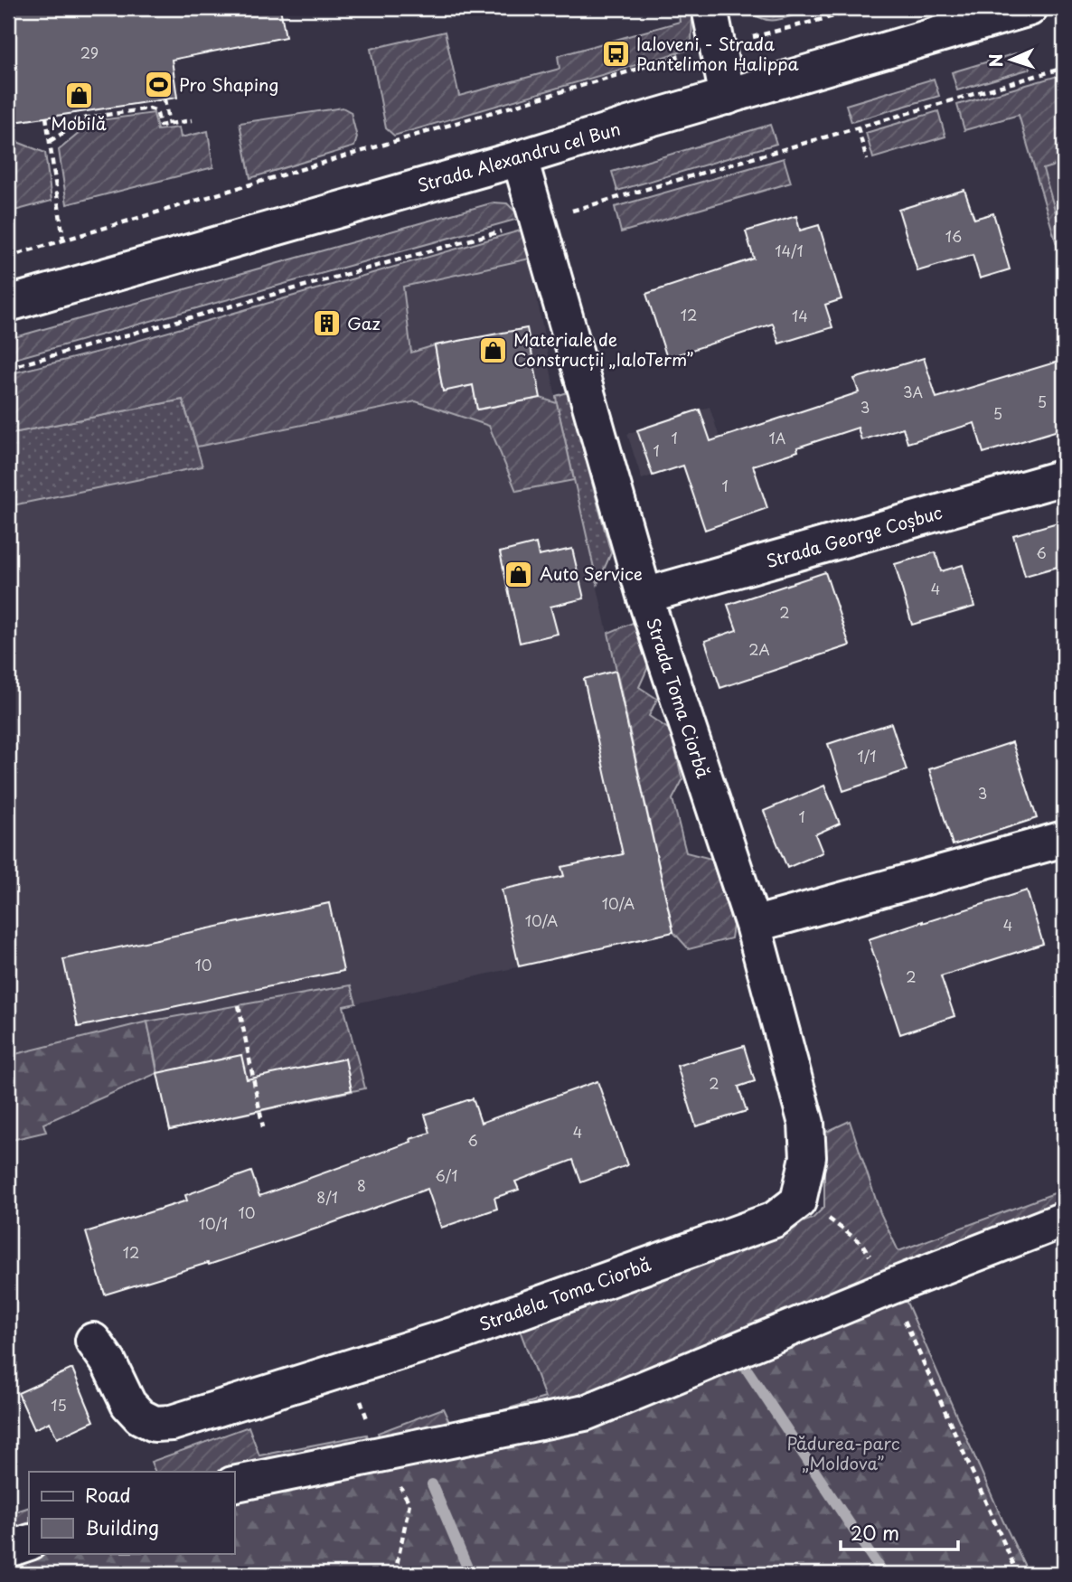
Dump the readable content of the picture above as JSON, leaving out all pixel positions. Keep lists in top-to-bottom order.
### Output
{
  "streets": {
    "street": [
      "Strada Alexandru cel Bun",
      "Strada George Coșbuc",
      "Strada Toma Ciorbă",
      "Stradela Toma Ciorbă"
    ]
  },
  "crossings": [
    ["Strada Alexandru cel Bun", "Strada Toma Ciorbă"],
    ["Strada George Coșbuc", "Strada Toma Ciorbă"]
  ],
  "parks": ["Pădurea-parc „Moldova”"],
  "places": {
    "bus stop": ["Ialoveni - Strada Pantelimon Halippa"],
    "sports": ["Pro Shaping"],
    "shop": ["Mobilă", "Materiale de Construcții „IaloTerm”", "Auto Service"],
    "building": ["Gaz"]
  },
  "house_numbers": [
    "29",
    "16",
    "14/1",
    "12",
    "14",
    "3A",
    "5",
    "3",
    "5",
    "1",
    "1A",
    "1",
    "1",
    "6",
    "4",
    "2",
    "2A",
    "1/1",
    "3",
    "1",
    "10/A",
    "10/A",
    "4",
    "10",
    "2",
    "2",
    "4",
    "6",
    "6/1",
    "8",
    "8/1",
    "10",
    "10/1",
    "12",
    "15"
  ],
  "legend": ["Road", "Building"],
  "scale_bar": "20 m",
  "north": "left"
}
